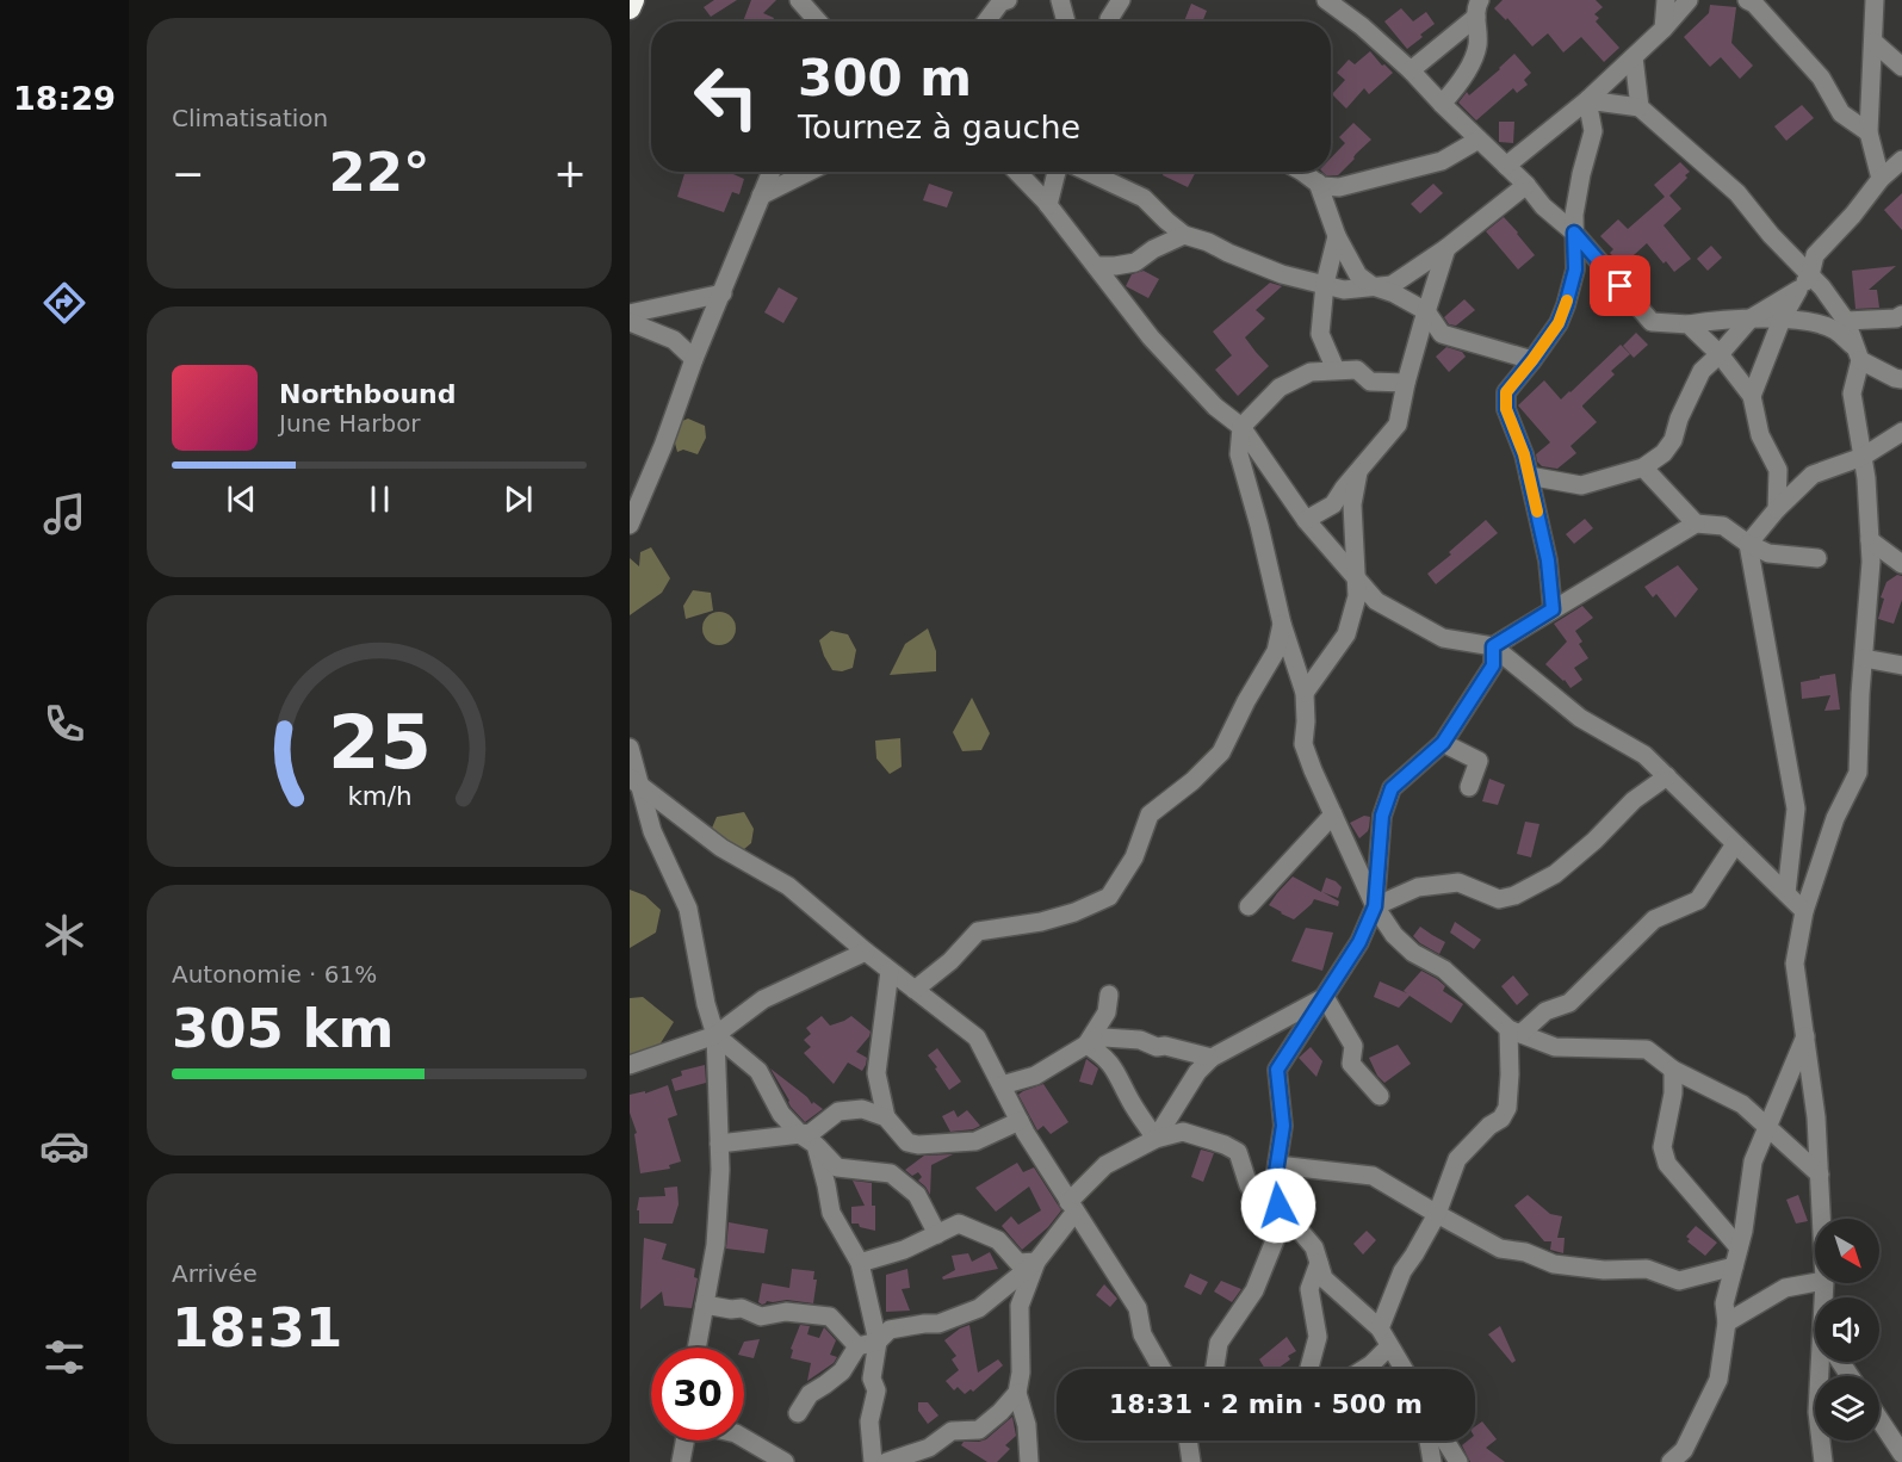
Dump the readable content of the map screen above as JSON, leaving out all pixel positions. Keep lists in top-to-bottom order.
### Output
{
  "north": "bottom right",
  "page": {
    "tabs": "18:29",
    "tile": [
      "Climatisation",
      ["Autonomie · 61%", "305 km"],
      ["Arrivée", "18:31"]
    ],
    "turn": ["300 m", "Tournez à gauche"],
    "heat": ["−", "22°", "+"],
    "song": ["Northbound", "June Harbor"],
    "limit": "30",
    "trip": "18:31 · 2 min · 500 m",
    "gauge": ["25", "km/h"]
  }
}
